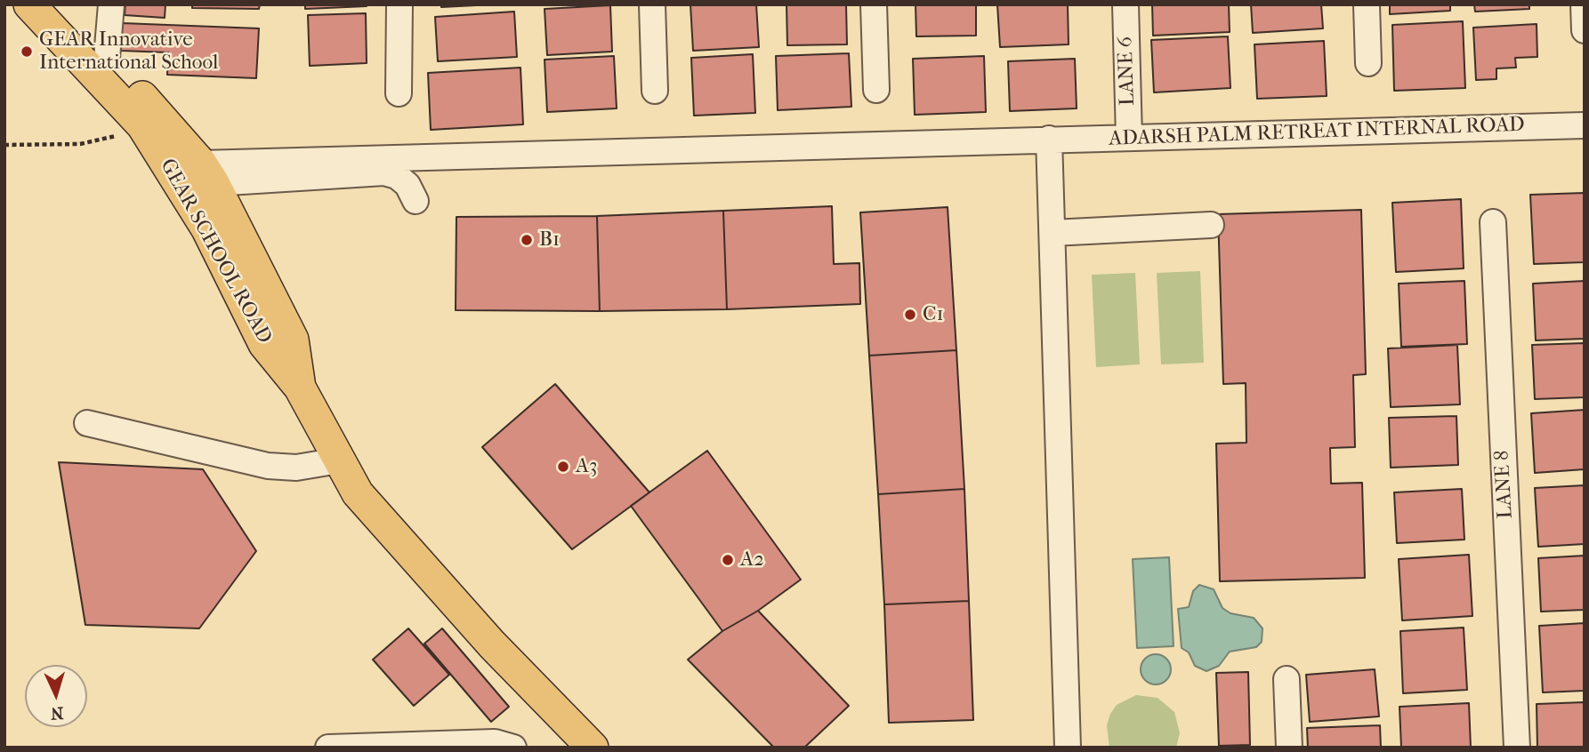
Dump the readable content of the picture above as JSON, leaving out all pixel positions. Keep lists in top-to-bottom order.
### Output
{
  "streets": {
    "main road": ["GEAR SCHOOL ROAD"],
    "street": ["LANE 6", "ADARSH PALM RETREAT INTERNAL ROAD", "LANE 8"]
  },
  "crossings": [
    ["LANE 6", "ADARSH PALM RETREAT INTERNAL ROAD"],
    ["ADARSH PALM RETREAT INTERNAL ROAD", "GEAR SCHOOL ROAD"]
  ],
  "places": [
    "GEAR Innovative International School",
    "B1",
    "C1",
    "A3",
    "A2"
  ],
  "north": "bottom"
}
